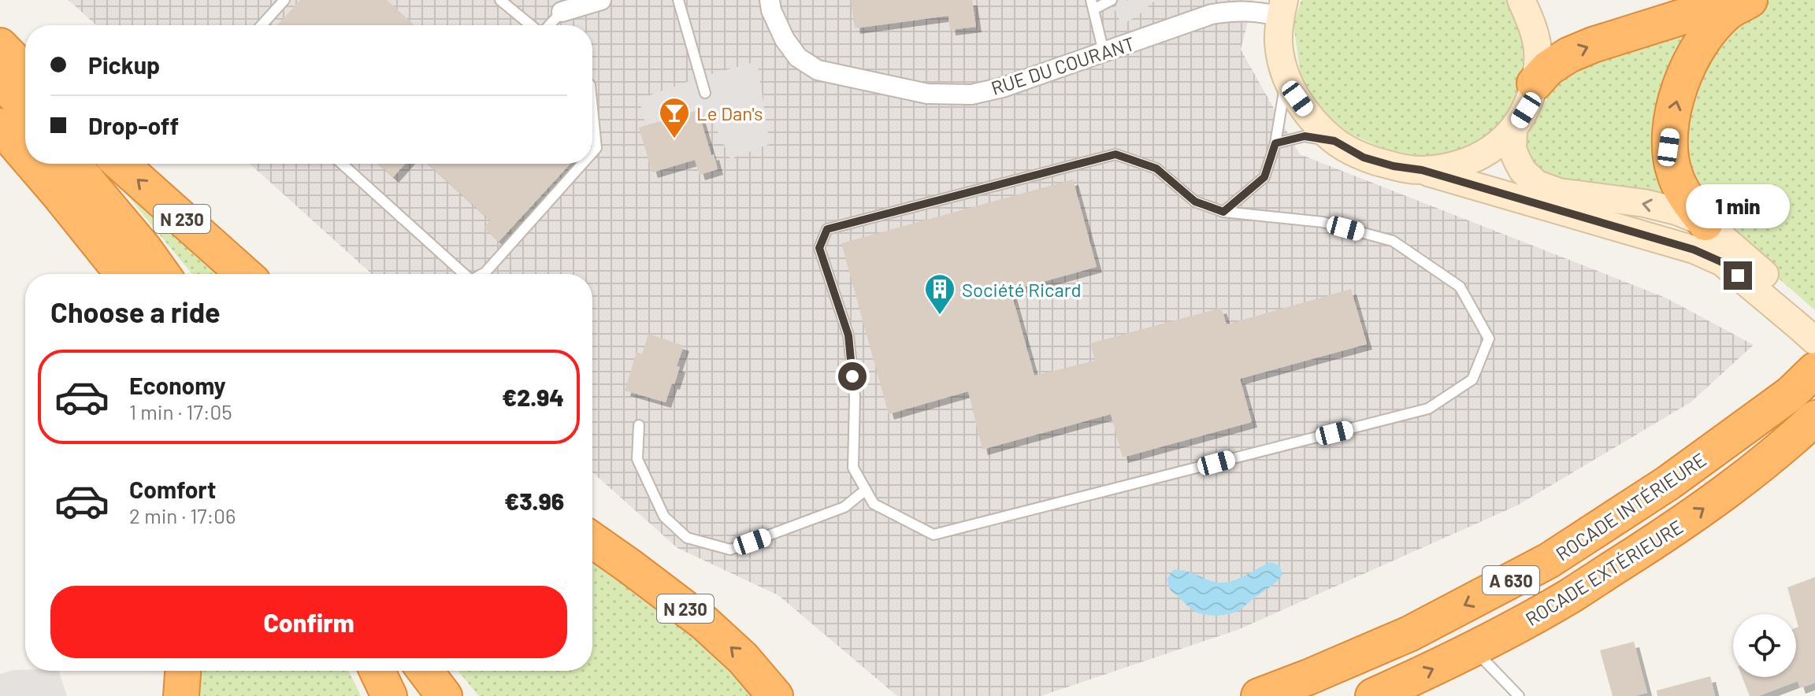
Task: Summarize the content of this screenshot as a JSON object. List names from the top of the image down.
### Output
{
  "streets": {
    "highway": [
      "N 230",
      "ROCADE INTÉRIEURE",
      "ROCADE EXTÉRIEURE",
      "A 630"
    ],
    "street": ["RUE DU COURANT"]
  },
  "one_way": ["ROCADE INTÉRIEURE", "ROCADE EXTÉRIEURE"],
  "places": {
    "bar": ["Le Dan's"],
    "building": ["Société Ricard"]
  },
  "page": {
    "banner": ["Pickup", "Drop-off"],
    "bubble": "1 min",
    "heading": "Choose a ride",
    "list": [
      {
        "name": "Economy",
        "note": "1 min · 17:05",
        "value": "€2.94"
      },
      {
        "name": "Comfort",
        "note": "2 min · 17:06",
        "value": "€3.96"
      }
    ],
    "buttons": "Confirm"
  }
}
